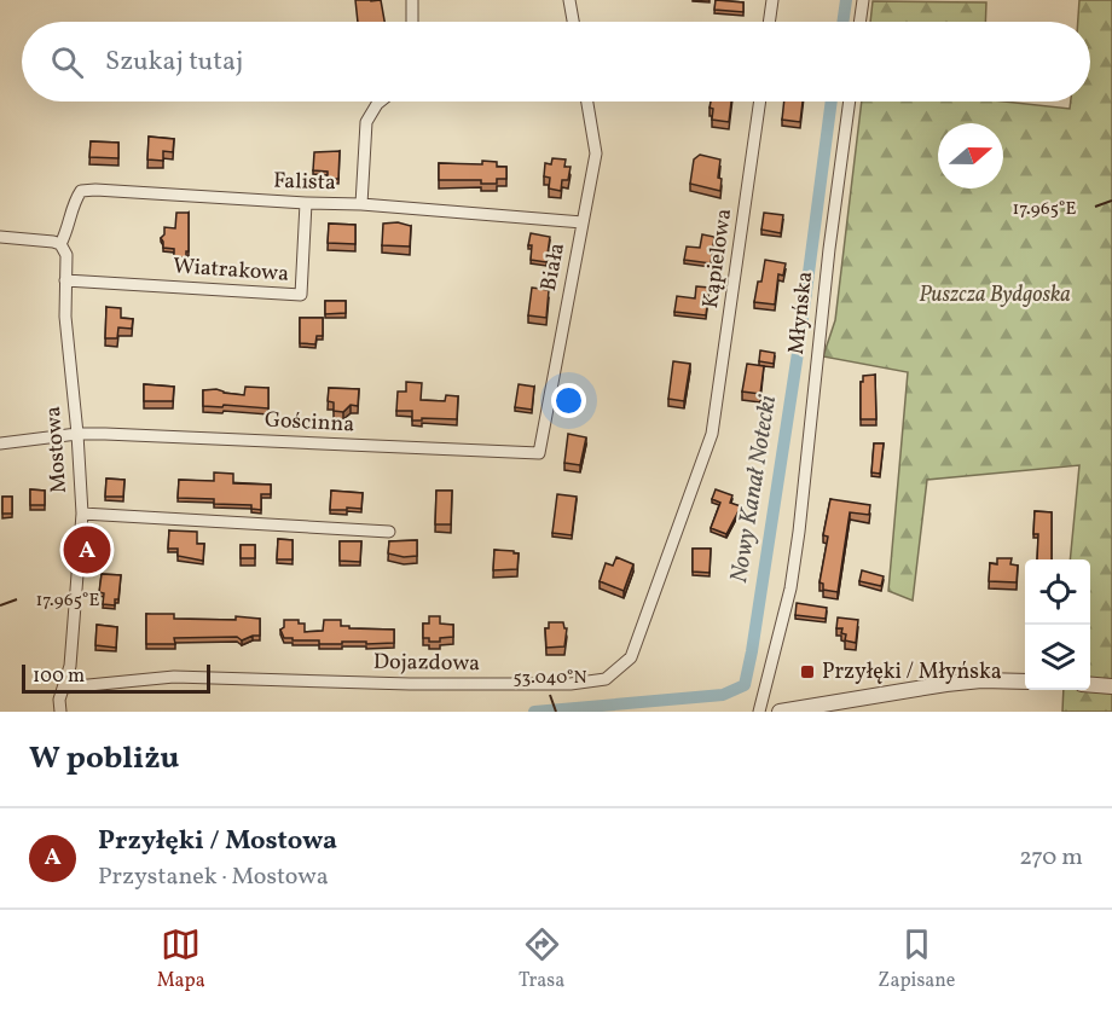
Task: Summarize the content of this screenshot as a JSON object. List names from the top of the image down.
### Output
{
  "streets": {
    "street": [
      "Falista",
      "Kąpielowa",
      "Biała",
      "Wiatrakowa",
      "Młyńska",
      "Gościnna",
      "Mostowa",
      "Dojazdowa"
    ]
  },
  "crossings": [
    ["Falista", "Biała"],
    ["Falista", "Wiatrakowa"],
    ["Falista", "Mostowa"],
    ["Kąpielowa", "Dojazdowa"],
    ["Biała", "Gościnna"],
    ["Wiatrakowa", "Mostowa"],
    ["Gościnna", "Mostowa"],
    ["Mostowa", "Dojazdowa"]
  ],
  "water": ["Nowy Kanał Notecki"],
  "parks": ["Puszcza Bydgoska"],
  "places": {
    "transit": ["Przyłęki / Młyńska"]
  },
  "scale_bar": "100 m",
  "north": "right",
  "page": {
    "search": "Szukaj tutaj",
    "pins": "A",
    "scale": "100 m",
    "heading": "W pobliżu",
    "list": [
      {
        "mark": "A",
        "name": "Przyłęki / Mostowa",
        "note": "Przystanek · Mostowa",
        "value": "270 m"
      }
    ],
    "nav": ["Mapa", "Trasa", "Zapisane"]
  },
  "coordinates": ["17.965°E", "53.040°N"]
}
